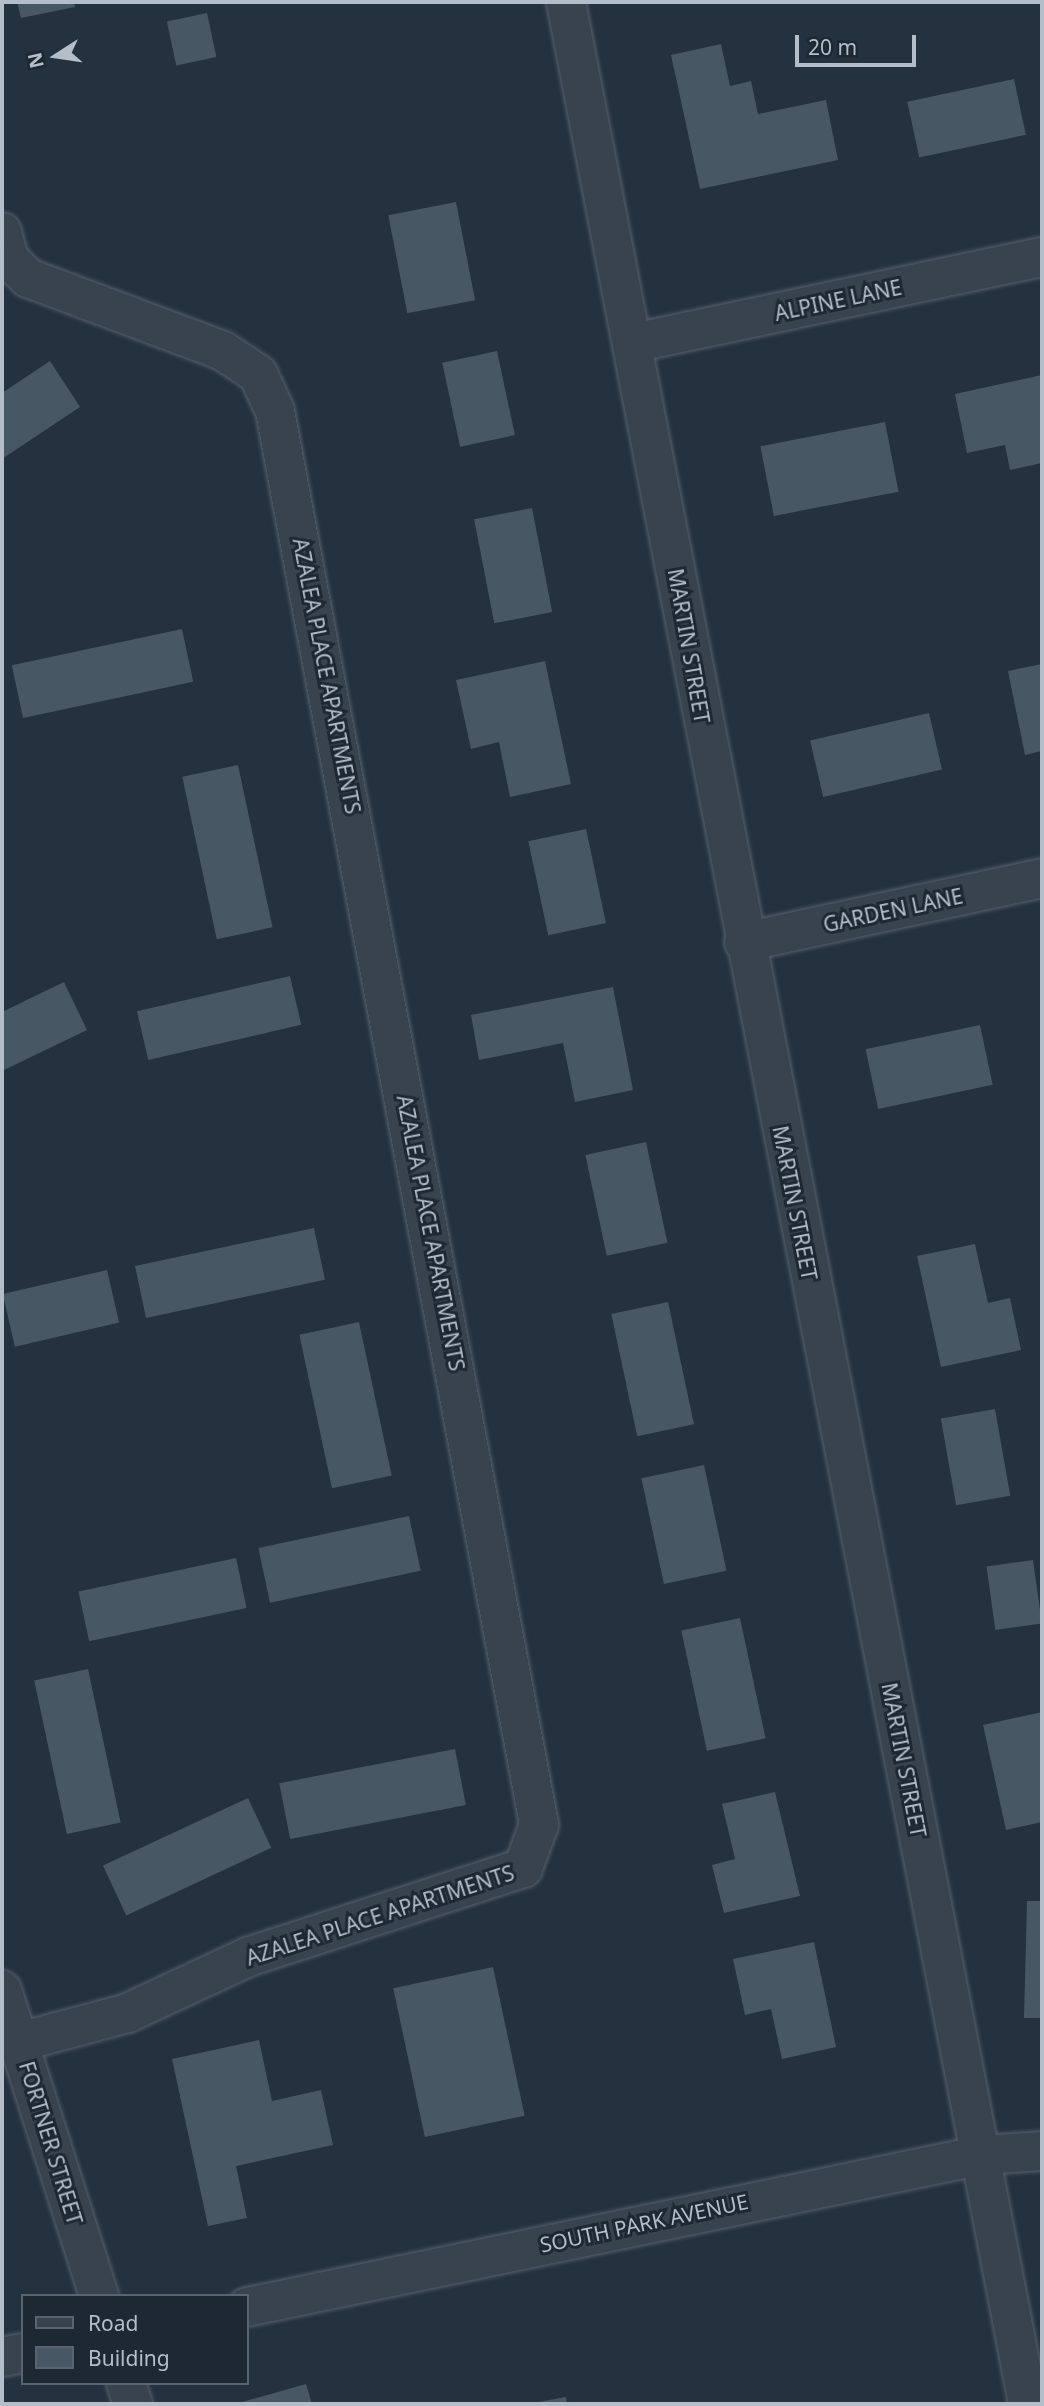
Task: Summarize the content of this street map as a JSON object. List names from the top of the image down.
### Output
{
  "streets": {
    "street": [
      "ALPINE LANE",
      "MARTIN STREET",
      "AZALEA PLACE APARTMENTS",
      "GARDEN LANE",
      "FORTNER STREET",
      "SOUTH PARK AVENUE"
    ]
  },
  "crossings": [
    ["ALPINE LANE", "MARTIN STREET"],
    ["MARTIN STREET", "GARDEN LANE"],
    ["MARTIN STREET", "SOUTH PARK AVENUE"],
    ["AZALEA PLACE APARTMENTS", "FORTNER STREET"]
  ],
  "legend": ["Road", "Building"],
  "scale_bar": "20 m",
  "north": "left"
}
